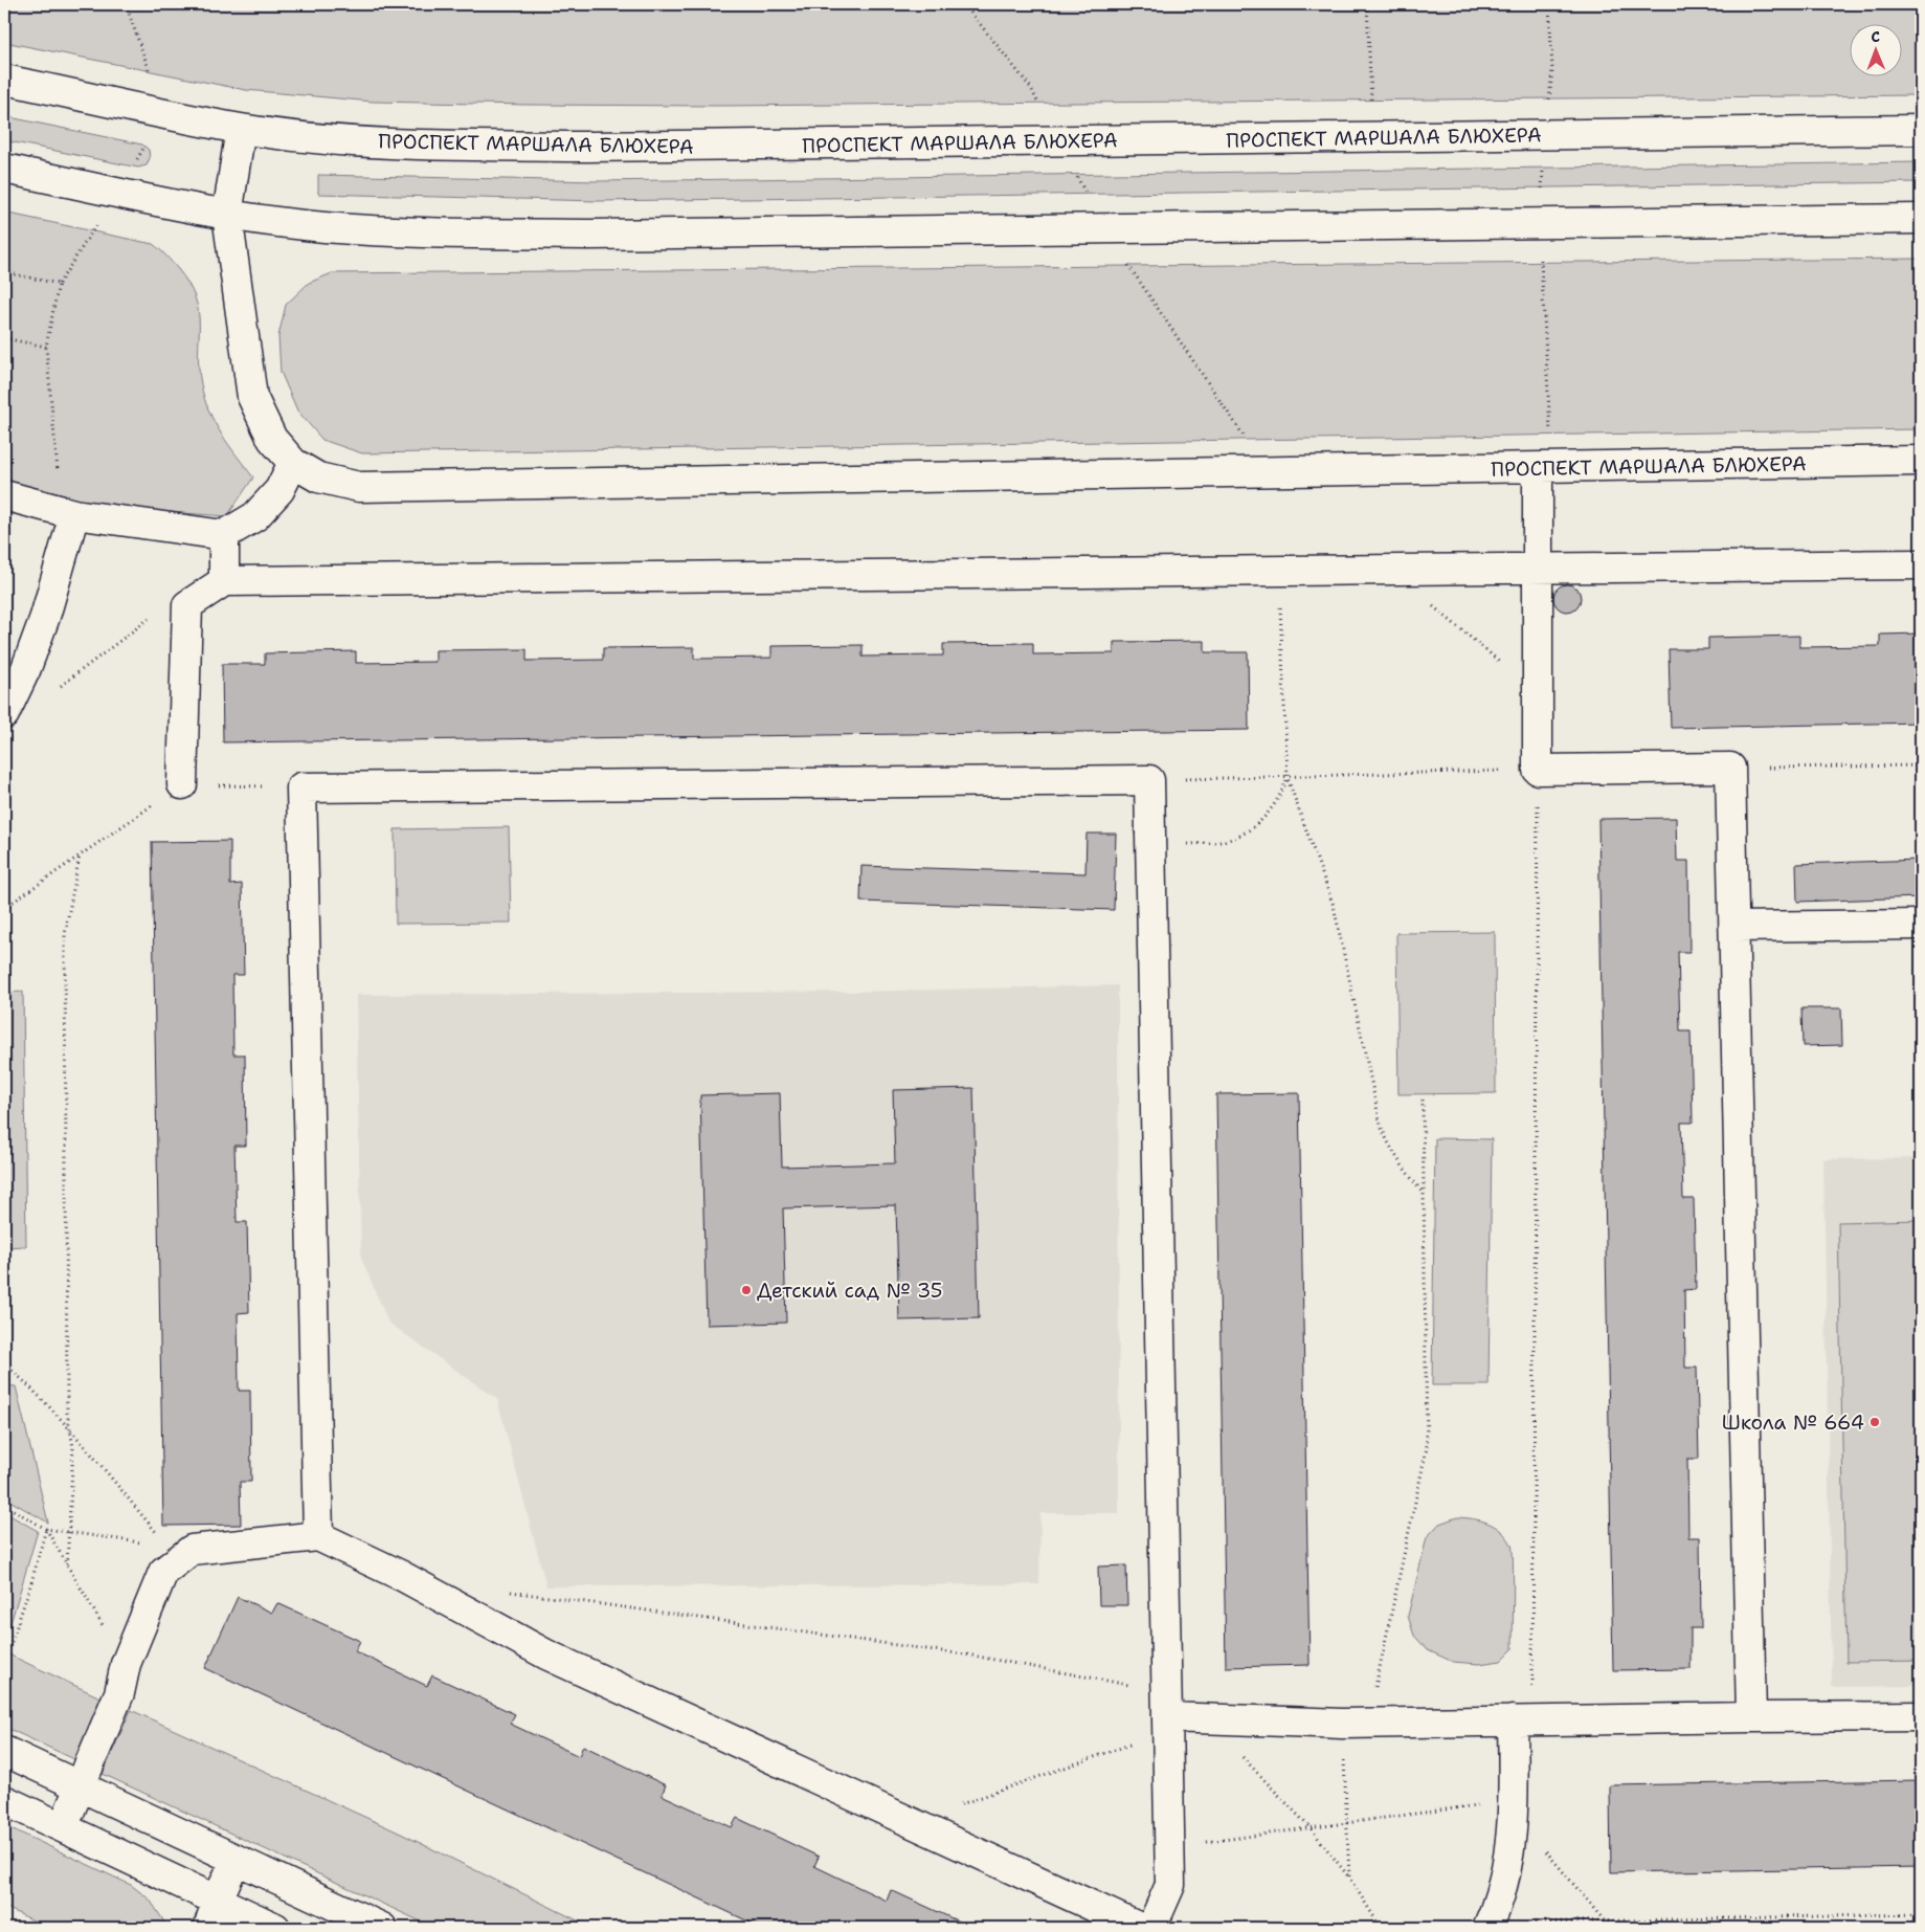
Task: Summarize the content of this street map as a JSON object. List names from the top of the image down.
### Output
{
  "streets": {
    "main road": ["ПРОСПЕКТ МАРШАЛА БЛЮХЕРА"]
  },
  "places": ["Детский сад № 35", "Школа № 664"],
  "north": "top"
}
